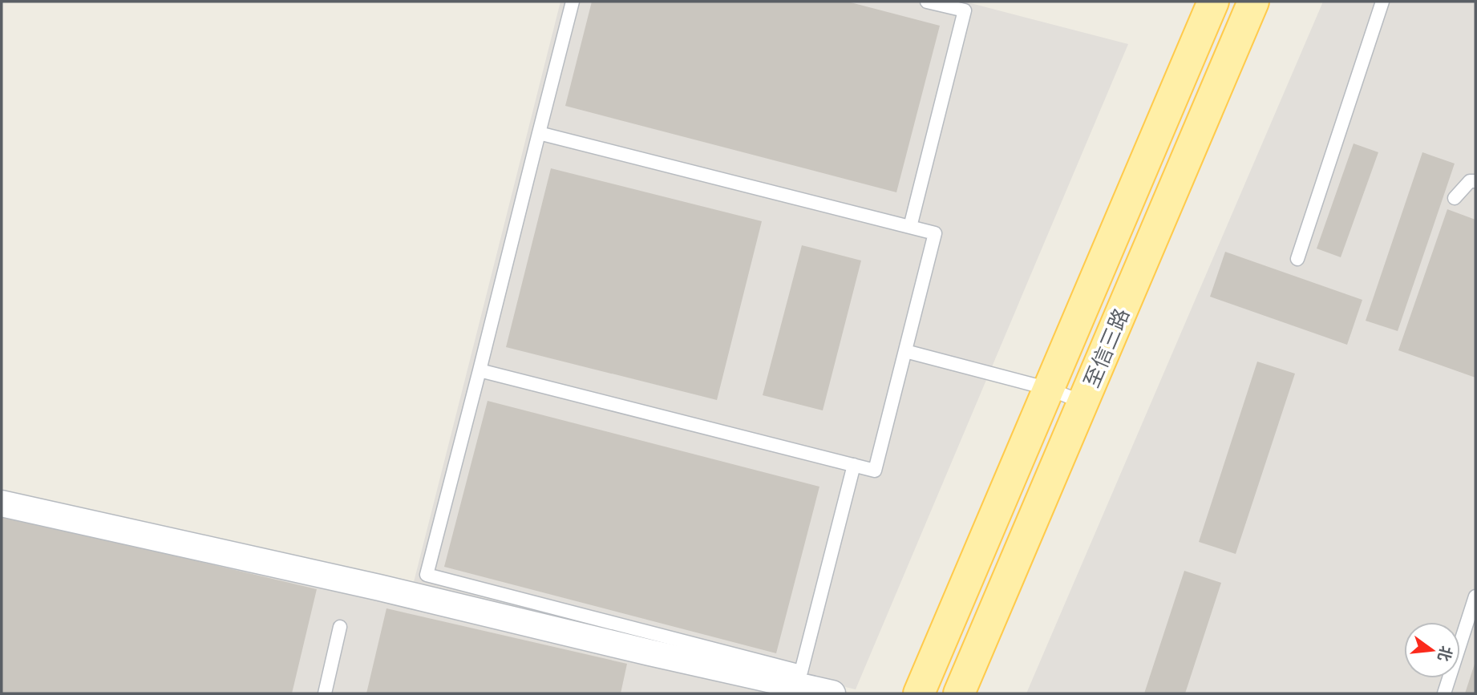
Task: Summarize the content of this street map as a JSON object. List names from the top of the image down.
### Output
{
  "streets": {
    "main road": ["至信三路"]
  },
  "north": "right"
}
